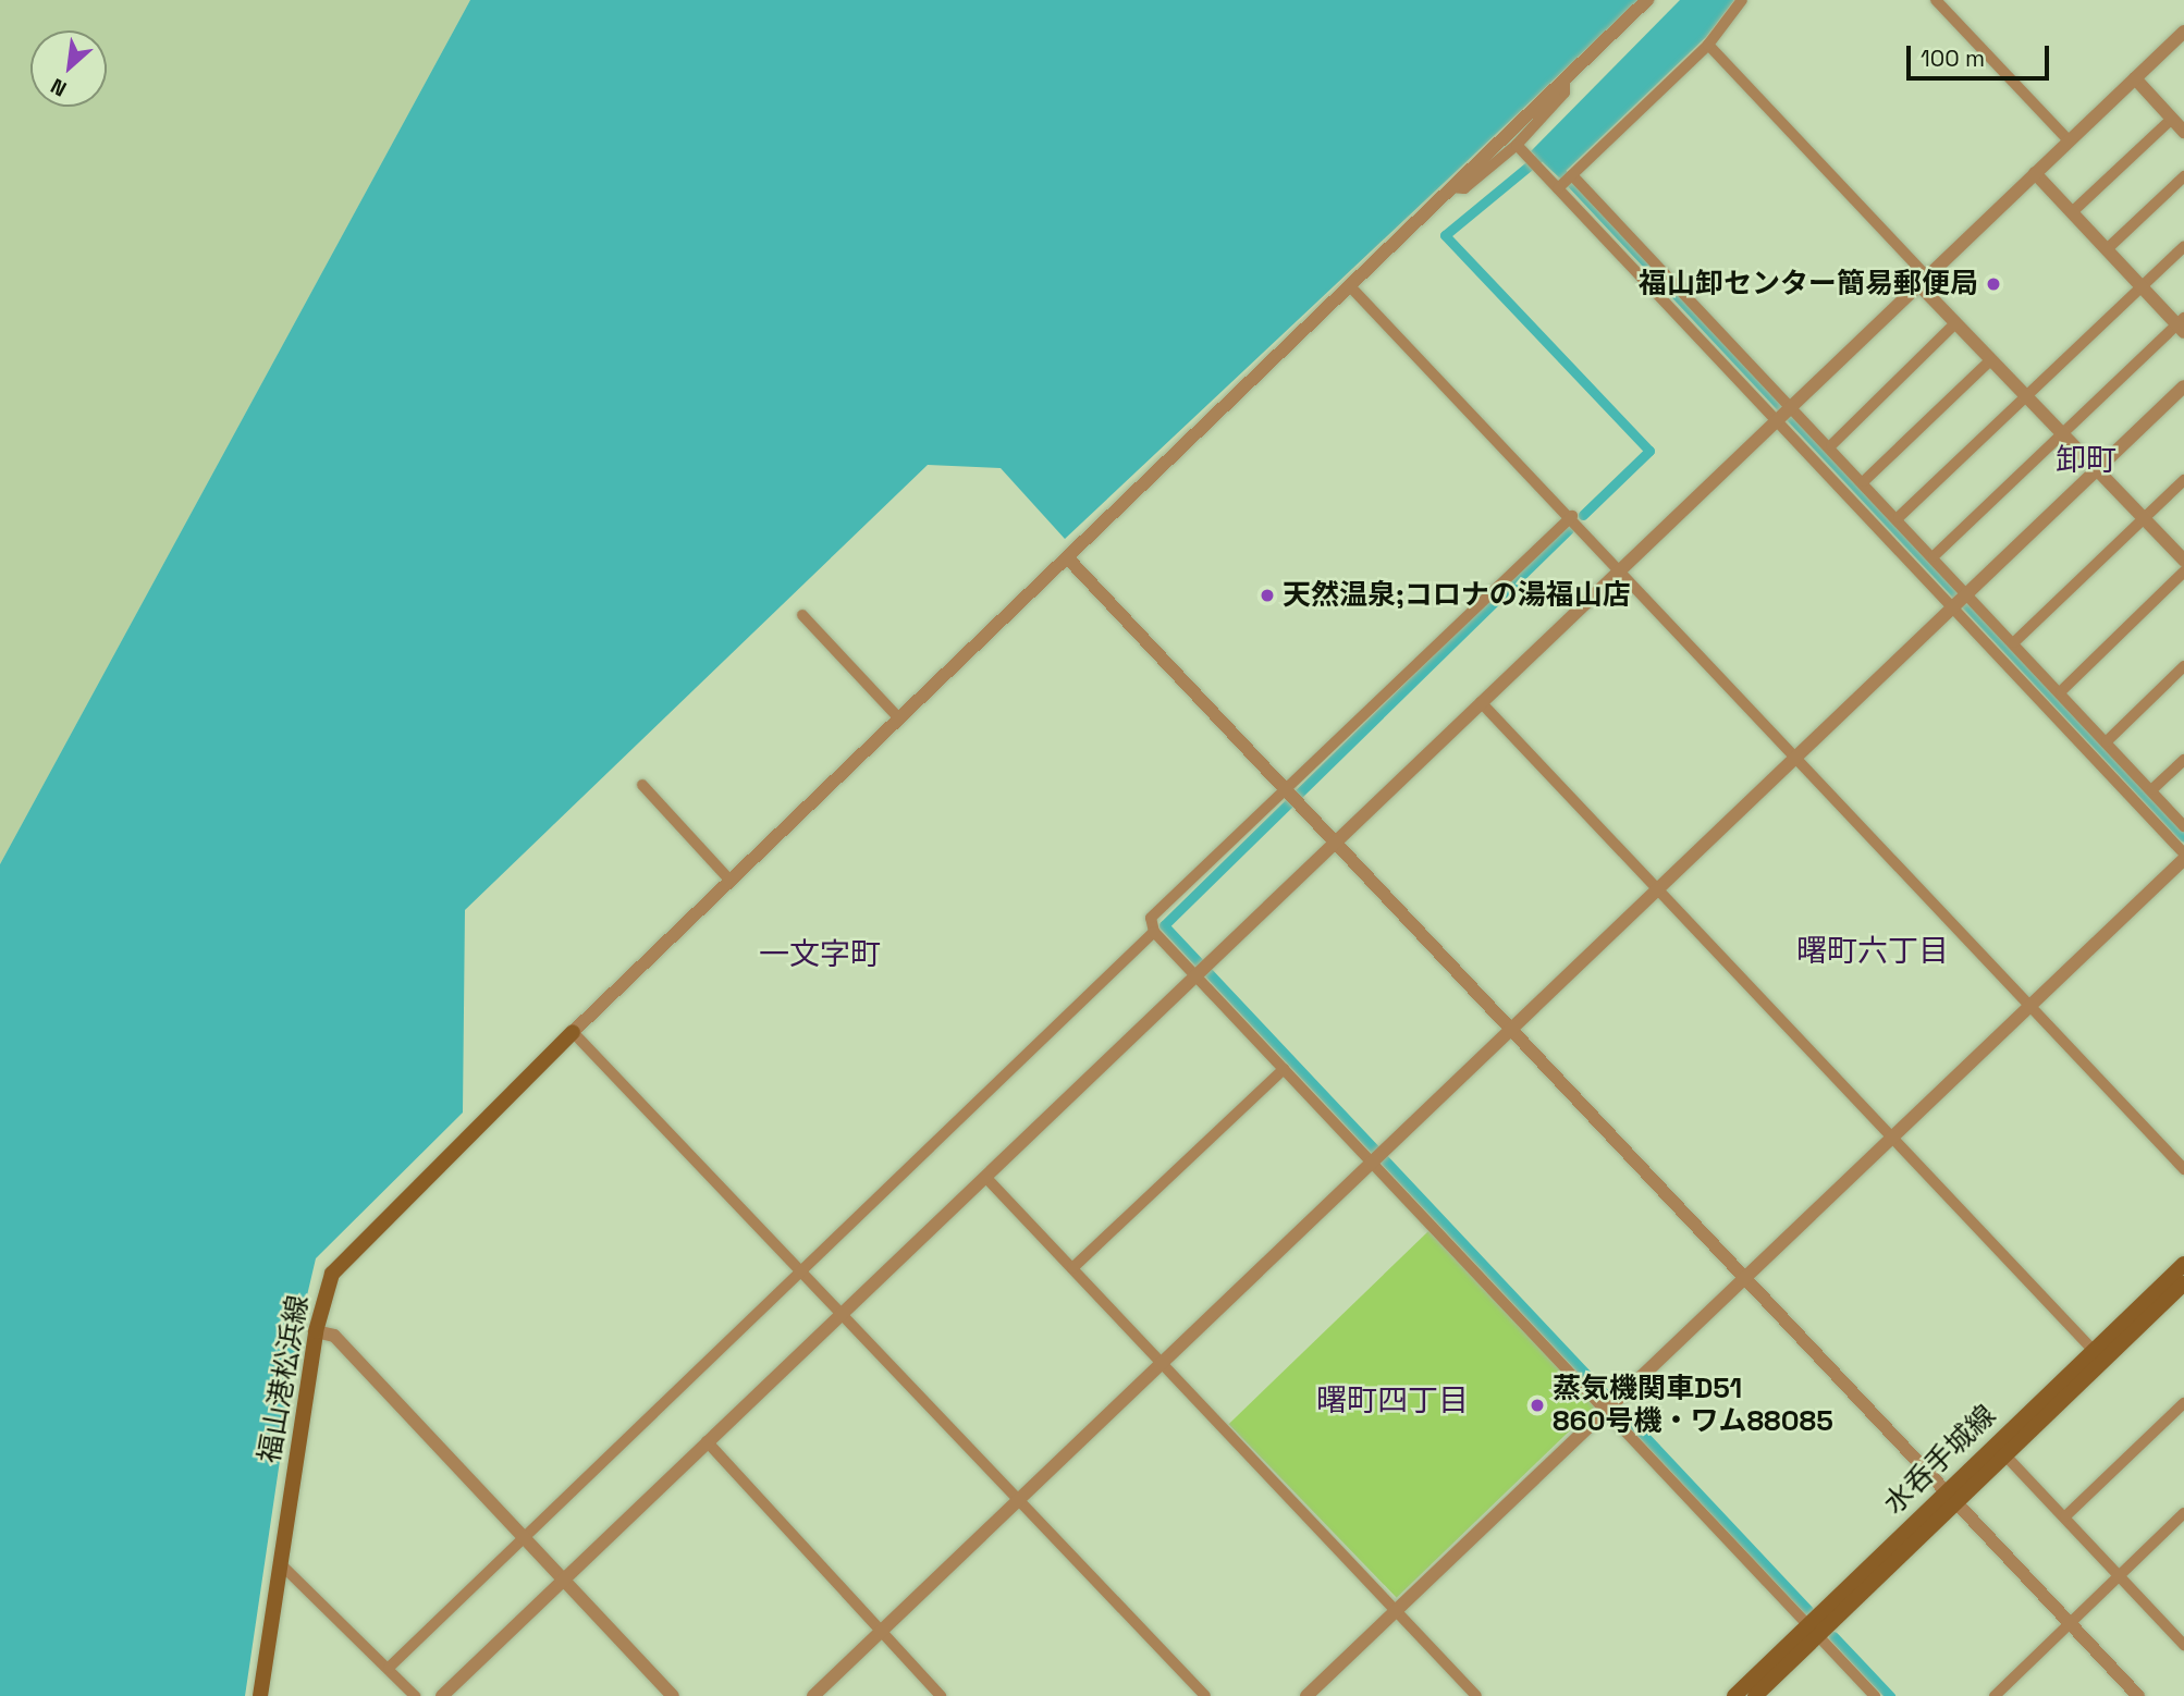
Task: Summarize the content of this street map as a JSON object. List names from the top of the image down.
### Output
{
  "streets": {
    "main road": ["福山港松浜線", "水呑手城線"]
  },
  "districts": [
    "卸町",
    "曙町六丁目",
    "一文字町",
    "曙町四丁目"
  ],
  "places": ["福山卸センター簡易郵便局", "天然温泉;コロナの湯福山店", "蒸気機関車D51 860号機・ワム88085"],
  "scale_bar": "100 m",
  "north": "bottom left"
}
